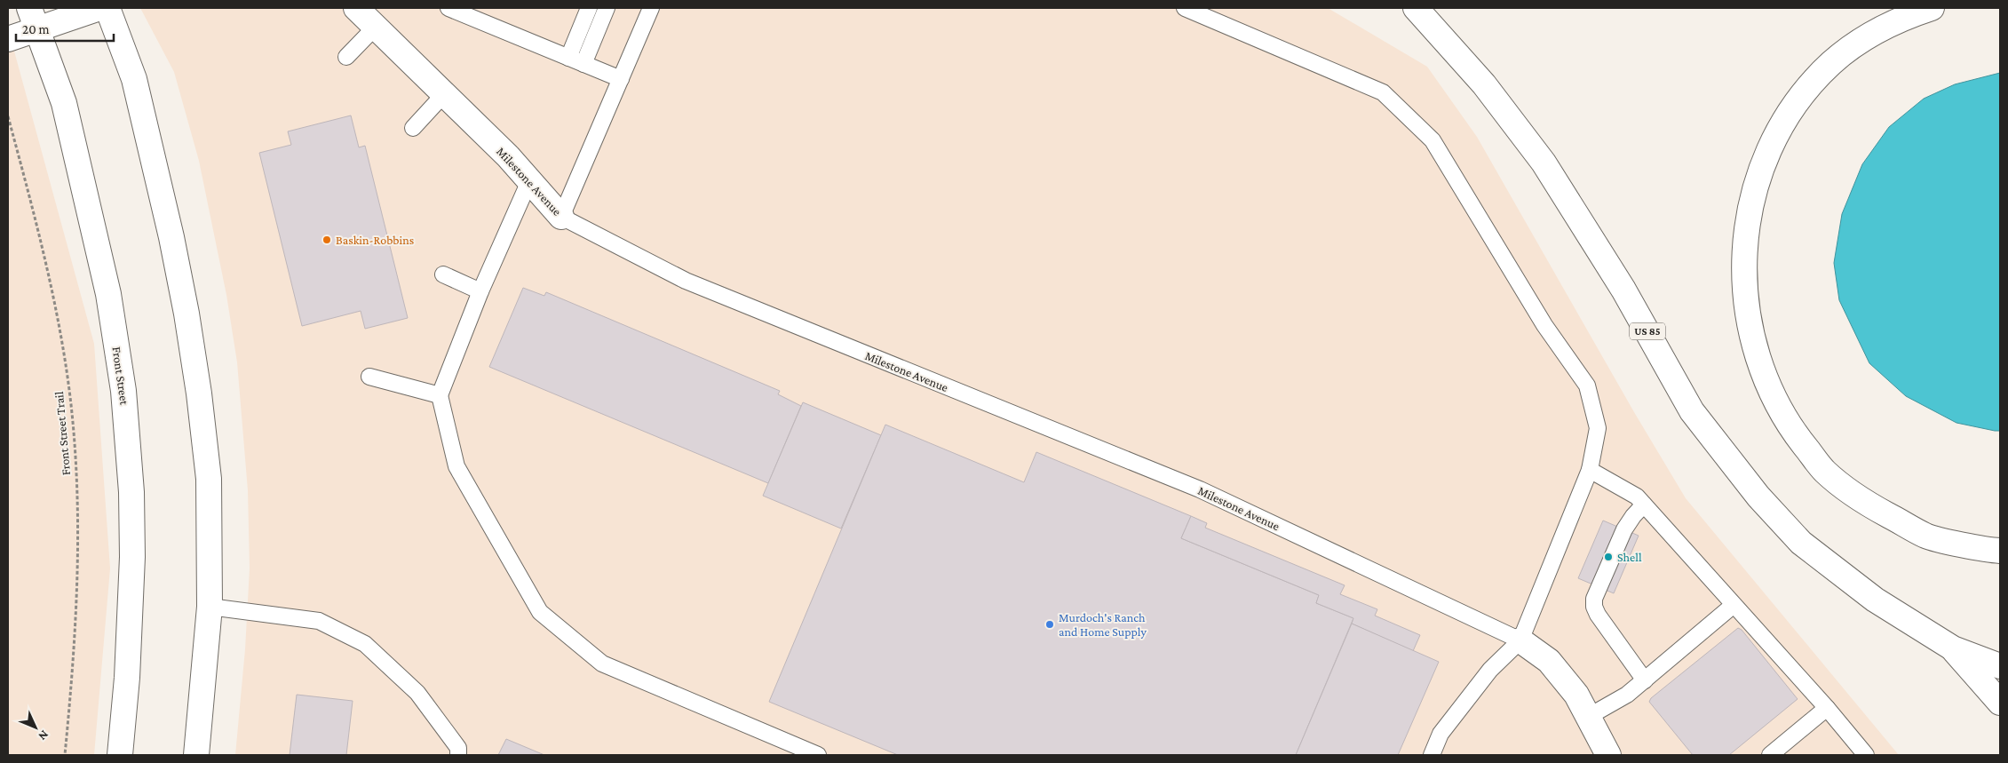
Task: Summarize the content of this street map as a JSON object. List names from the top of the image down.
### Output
{
  "streets": {
    "main road": ["Milestone Avenue", "US 85", "Front Street"],
    "path": ["Front Street Trail"]
  },
  "places": ["Baskin-Robbins", "Shell", "Murdoch's Ranch and Home Supply"],
  "scale_bar": "20 m",
  "north": "bottom right"
}
